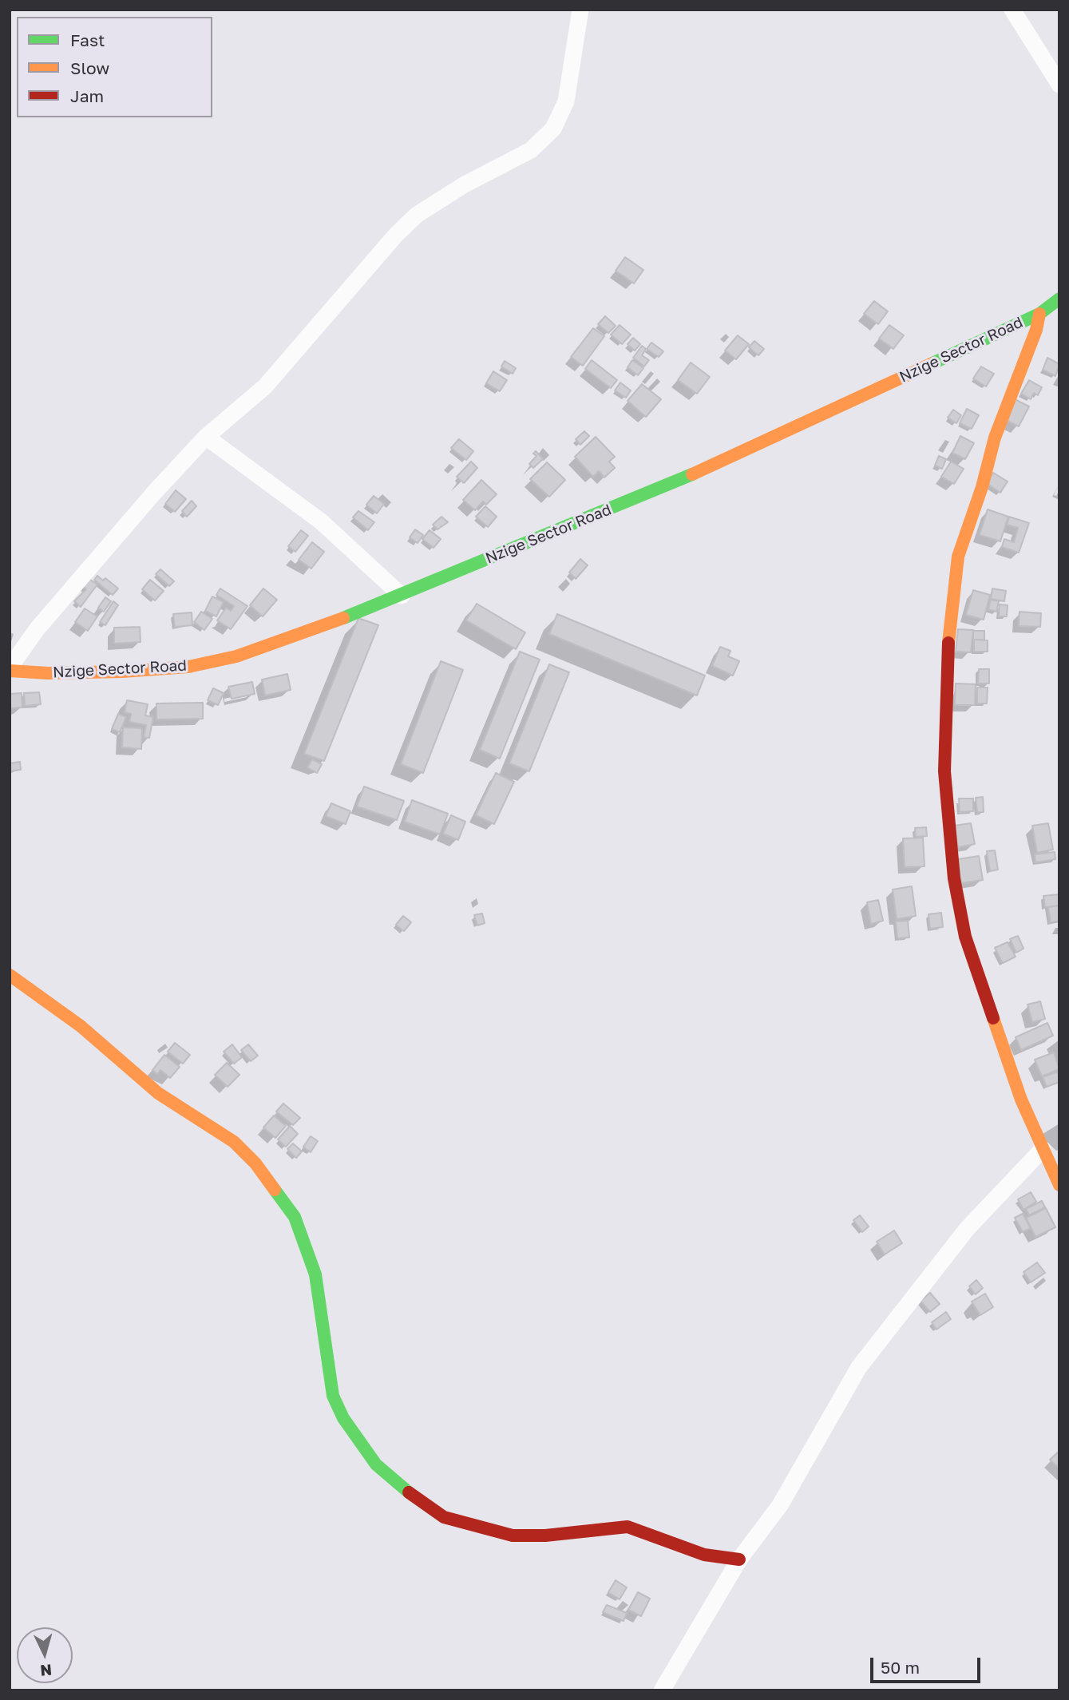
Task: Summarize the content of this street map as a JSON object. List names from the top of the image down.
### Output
{
  "streets": {
    "street": ["Nzige Sector Road"]
  },
  "legend": ["Fast", "Slow", "Jam"],
  "scale_bar": "50 m",
  "north": "bottom"
}
